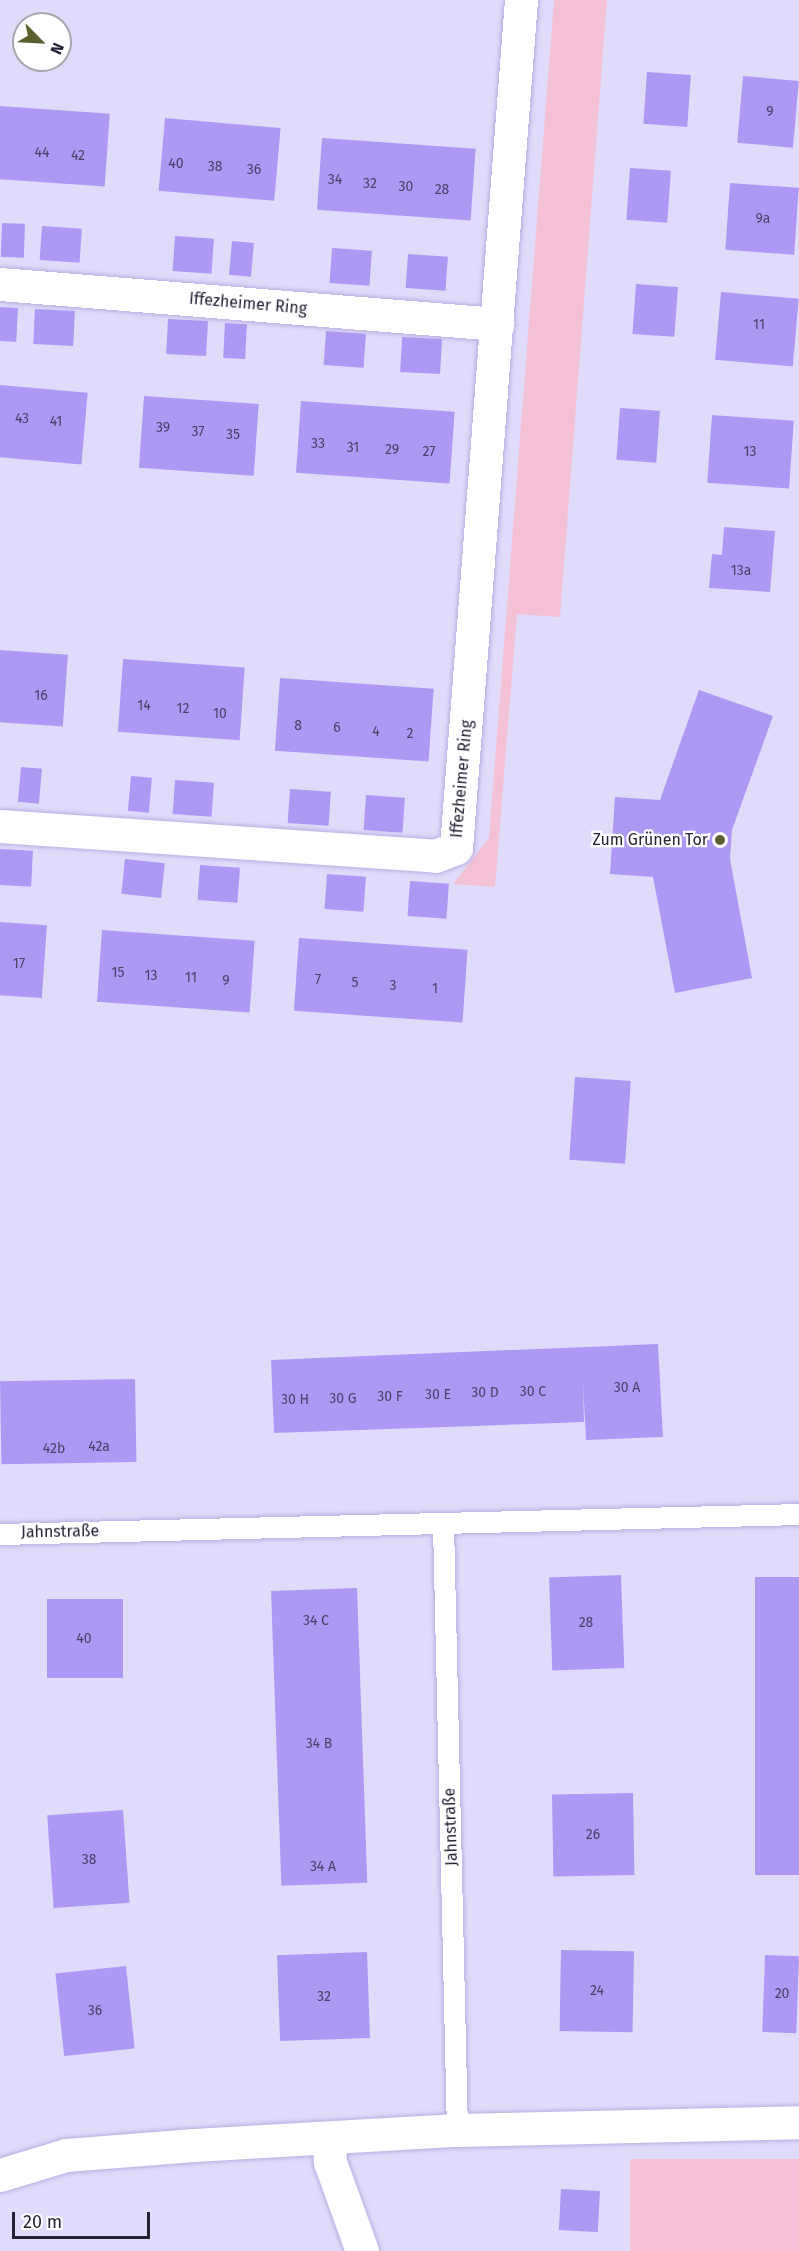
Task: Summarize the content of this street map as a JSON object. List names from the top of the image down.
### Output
{
  "streets": {
    "street": ["Iffezheimer Ring"],
    "lane": ["Jahnstraße"]
  },
  "places": ["Zum Grünen Tor"],
  "house_numbers": [
    "9",
    "44",
    "42",
    "40",
    "38",
    "36",
    "34",
    "32",
    "30",
    "28",
    "9a",
    "11",
    "43",
    "41",
    "39",
    "37",
    "35",
    "33",
    "31",
    "29",
    "27",
    "13",
    "13a",
    "16",
    "14",
    "12",
    "10",
    "8",
    "6",
    "4",
    "2",
    "17",
    "15",
    "13",
    "11",
    "7",
    "9",
    "5",
    "3",
    "1",
    "30 A",
    "30 C",
    "30 D",
    "30 E",
    "30 F",
    "30 G",
    "30 H",
    "42a",
    "42b",
    "34 C",
    "28",
    "40",
    "34 B",
    "26",
    "38",
    "34 A",
    "24",
    "20",
    "32",
    "36"
  ],
  "scale_bar": "20 m",
  "north": "bottom right"
}
